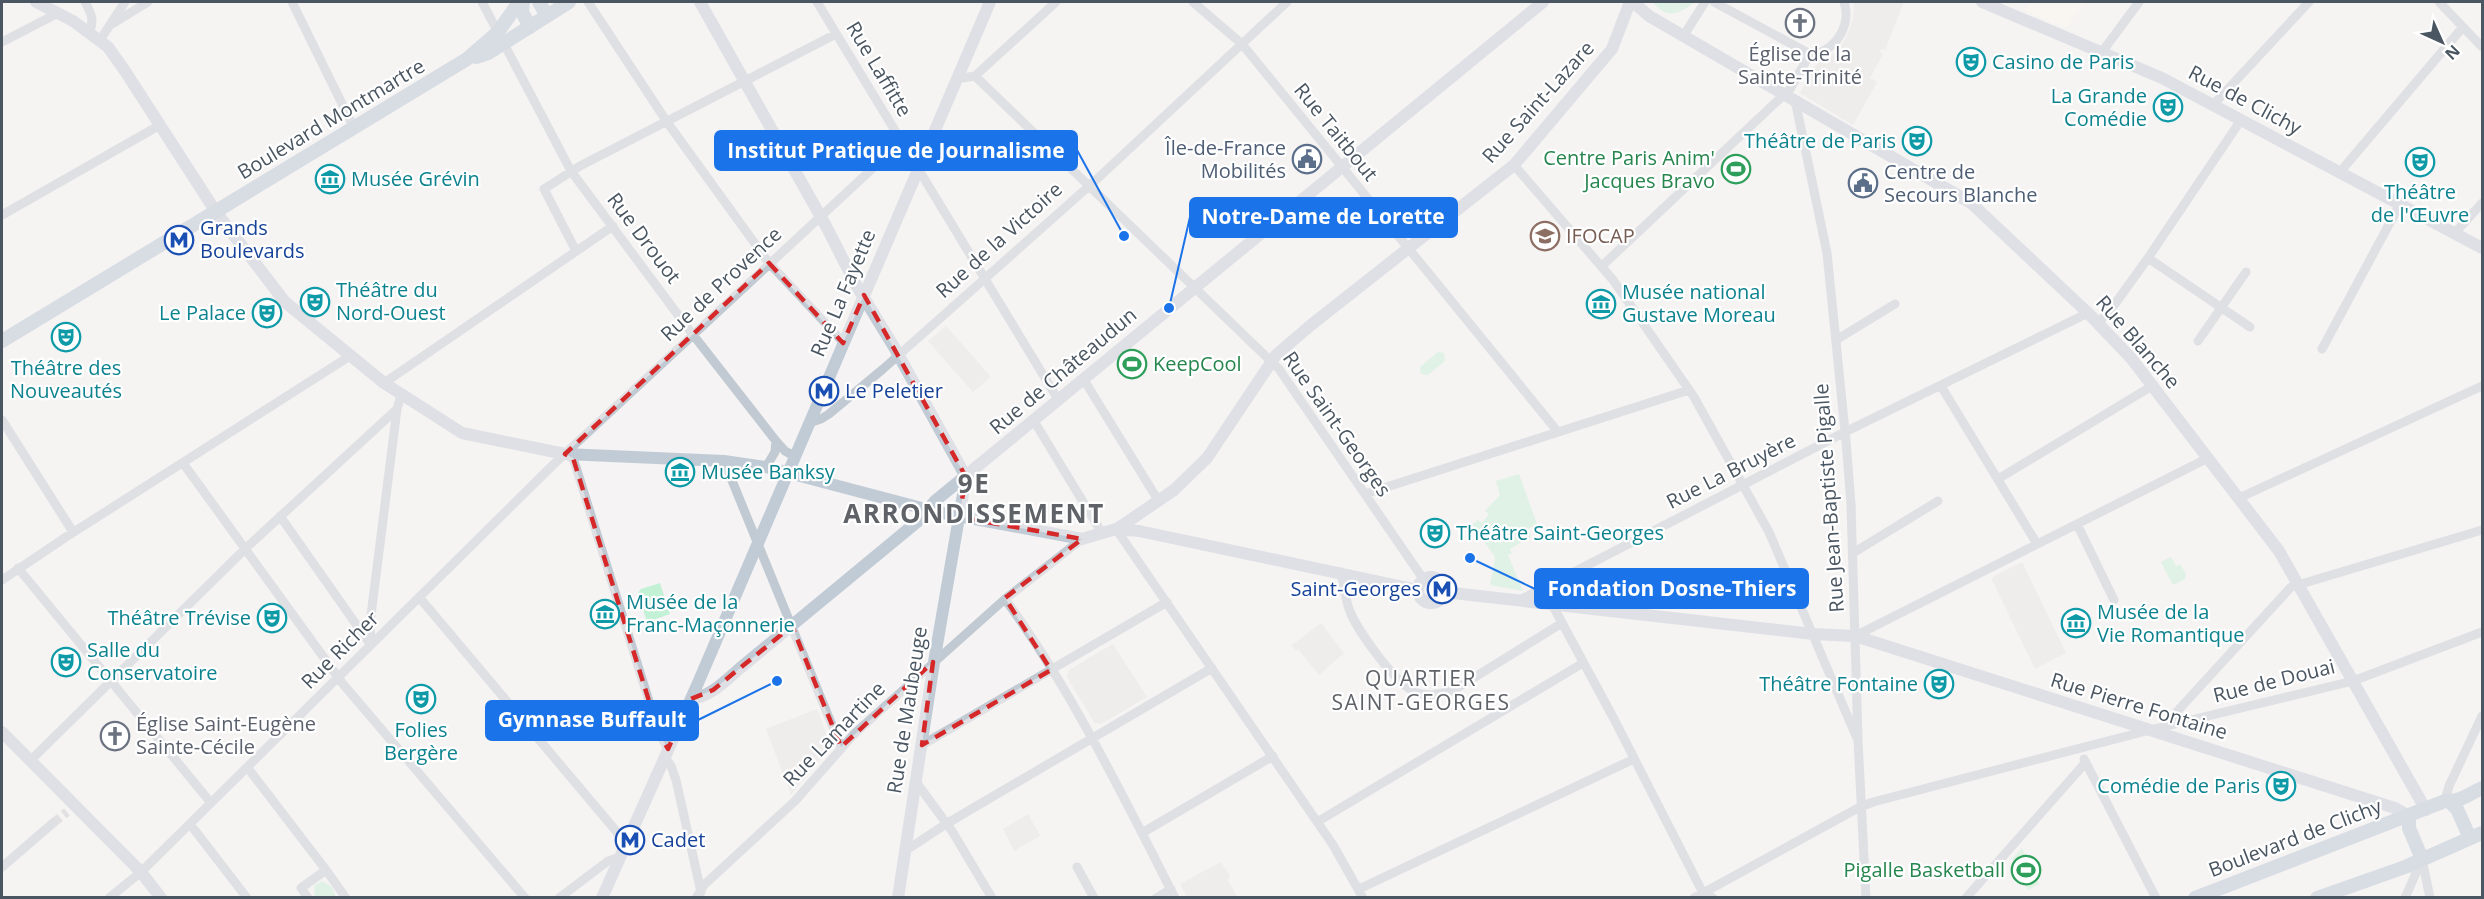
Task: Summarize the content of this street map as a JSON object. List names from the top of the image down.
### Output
{
  "streets": {
    "main road": ["Boulevard Montmartre", "Boulevard de Clichy"],
    "street": [
      "Rue Laffitte",
      "Rue de Clichy",
      "Rue Saint-Lazare",
      "Rue Taitbout",
      "Rue Drouot",
      "Rue de la Victoire",
      "Rue de Provence",
      "Rue La Fayette",
      "Rue Blanche",
      "Rue de Châteaudun",
      "Rue Saint-Georges",
      "Rue La Bruyère",
      "Rue Jean-Baptiste Pigalle",
      "Rue Richer",
      "Rue de Douai",
      "Rue Pierre Fontaine",
      "Rue de Maubeuge",
      "Rue Lamartine"
    ]
  },
  "crossings": [
    ["Rue Laffitte", "Rue de la Victoire"],
    ["Rue Laffitte", "Rue de Provence"],
    ["Rue Laffitte", "Rue La Fayette"],
    ["Rue Laffitte", "Rue de Châteaudun"],
    ["Rue Saint-Lazare", "Rue Taitbout"],
    ["Rue Saint-Lazare", "Rue Blanche"],
    ["Rue Saint-Lazare", "Rue Saint-Georges"],
    ["Boulevard Montmartre", "Rue Drouot"],
    ["Rue Taitbout", "Rue de la Victoire"],
    ["Rue Taitbout", "Rue de Châteaudun"],
    ["Rue Drouot", "Rue de Provence"],
    ["Rue Drouot", "Rue La Fayette"],
    ["Rue de la Victoire", "Rue La Fayette"],
    ["Rue de la Victoire", "Rue Saint-Georges"],
    ["Rue de Provence", "Rue Richer"],
    ["Rue La Fayette", "Rue de Châteaudun"],
    ["Rue Blanche", "Rue La Bruyère"],
    ["Rue Blanche", "Rue Jean-Baptiste Pigalle"],
    ["Rue Blanche", "Rue de Douai"],
    ["Rue Blanche", "Boulevard de Clichy"],
    ["Rue de Châteaudun", "Rue Saint-Georges"],
    ["Rue de Châteaudun", "Rue de Maubeuge"],
    ["Rue Saint-Georges", "Rue Pierre Fontaine"],
    ["Rue La Bruyère", "Rue Jean-Baptiste Pigalle"],
    ["Rue La Bruyère", "Rue Pierre Fontaine"],
    ["Rue Jean-Baptiste Pigalle", "Rue de Douai"],
    ["Rue Jean-Baptiste Pigalle", "Rue Pierre Fontaine"],
    ["Rue de Douai", "Rue Pierre Fontaine"],
    ["Rue Pierre Fontaine", "Boulevard de Clichy"],
    ["Rue de Maubeuge", "Rue Lamartine"]
  ],
  "districts": ["9E ARRONDISSEMENT", "QUARTIER SAINT-GEORGES"],
  "places": {
    "church": ["Église de la Sainte-Trinité", "Église Saint-Eugène Sainte-Cécile"],
    "theatre": [
      "Casino de Paris",
      "La Grande Comédie",
      "Théâtre de Paris",
      "Théâtre de l'Œuvre",
      "Théâtre du Nord-Ouest",
      "Le Palace",
      "Théâtre des Nouveautés",
      "Théâtre Saint-Georges",
      "Théâtre Trévise",
      "Salle du Conservatoire",
      "Théâtre Fontaine",
      "Folies Bergère",
      "Comédie de Paris"
    ],
    "public building": ["Île-de-France Mobilités", "Centre de Secours Blanche"],
    "sports": ["Centre Paris Anim' Jacques Bravo", "KeepCool", "Pigalle Basketball"],
    "museum": [
      "Musée Grévin",
      "Musée national Gustave Moreau",
      "Musée Banksy",
      "Musée de la Franc-Maçonnerie",
      "Musée de la Vie Romantique"
    ],
    "other": [
      "Institut Pratique de Journalisme",
      "Notre-Dame de Lorette",
      "Fondation Dosne-Thiers",
      "Gymnase Buffault"
    ],
    "school or university": ["IFOCAP"],
    "metro station": [
      "Grands Boulevards",
      "Le Peletier",
      "Saint-Georges",
      "Cadet"
    ]
  },
  "north": "bottom right"
}
